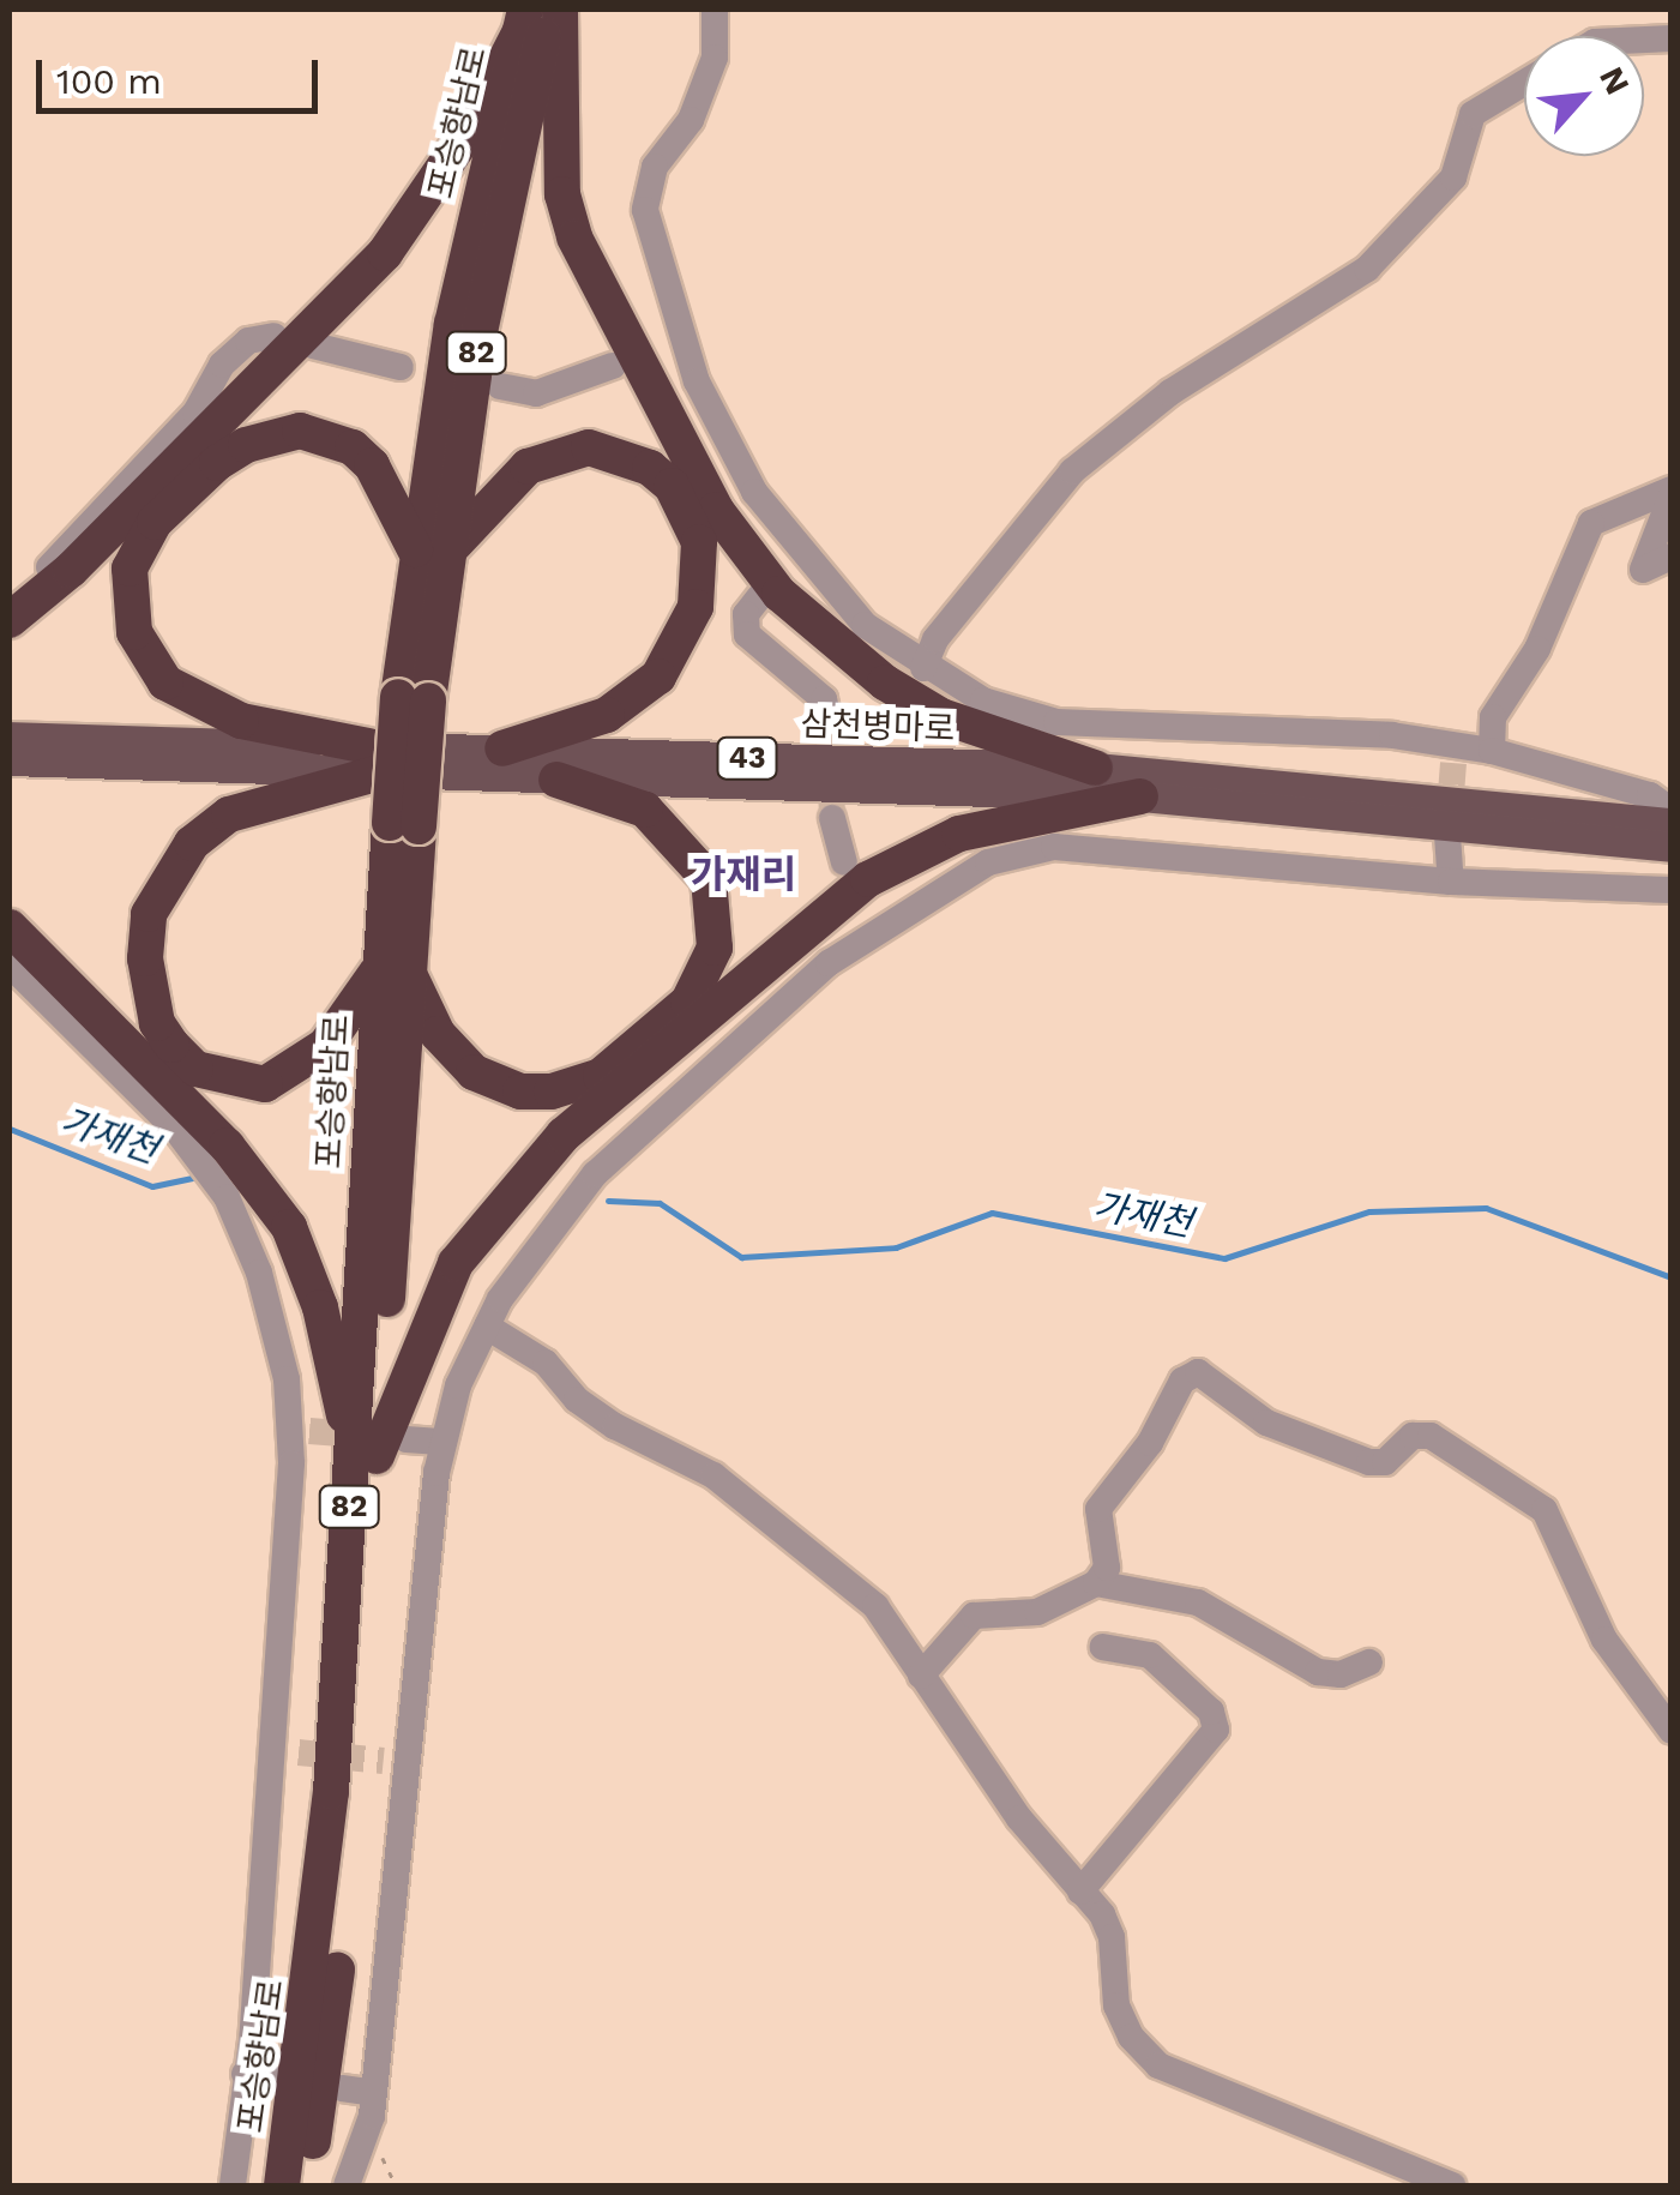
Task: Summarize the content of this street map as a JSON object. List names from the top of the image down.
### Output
{
  "streets": {
    "highway": ["포승향남로", "82"],
    "main road": ["삼천병마로", "43"]
  },
  "districts": ["가재리"],
  "water": ["가재천"],
  "scale_bar": "100 m",
  "north": "top right"
}
